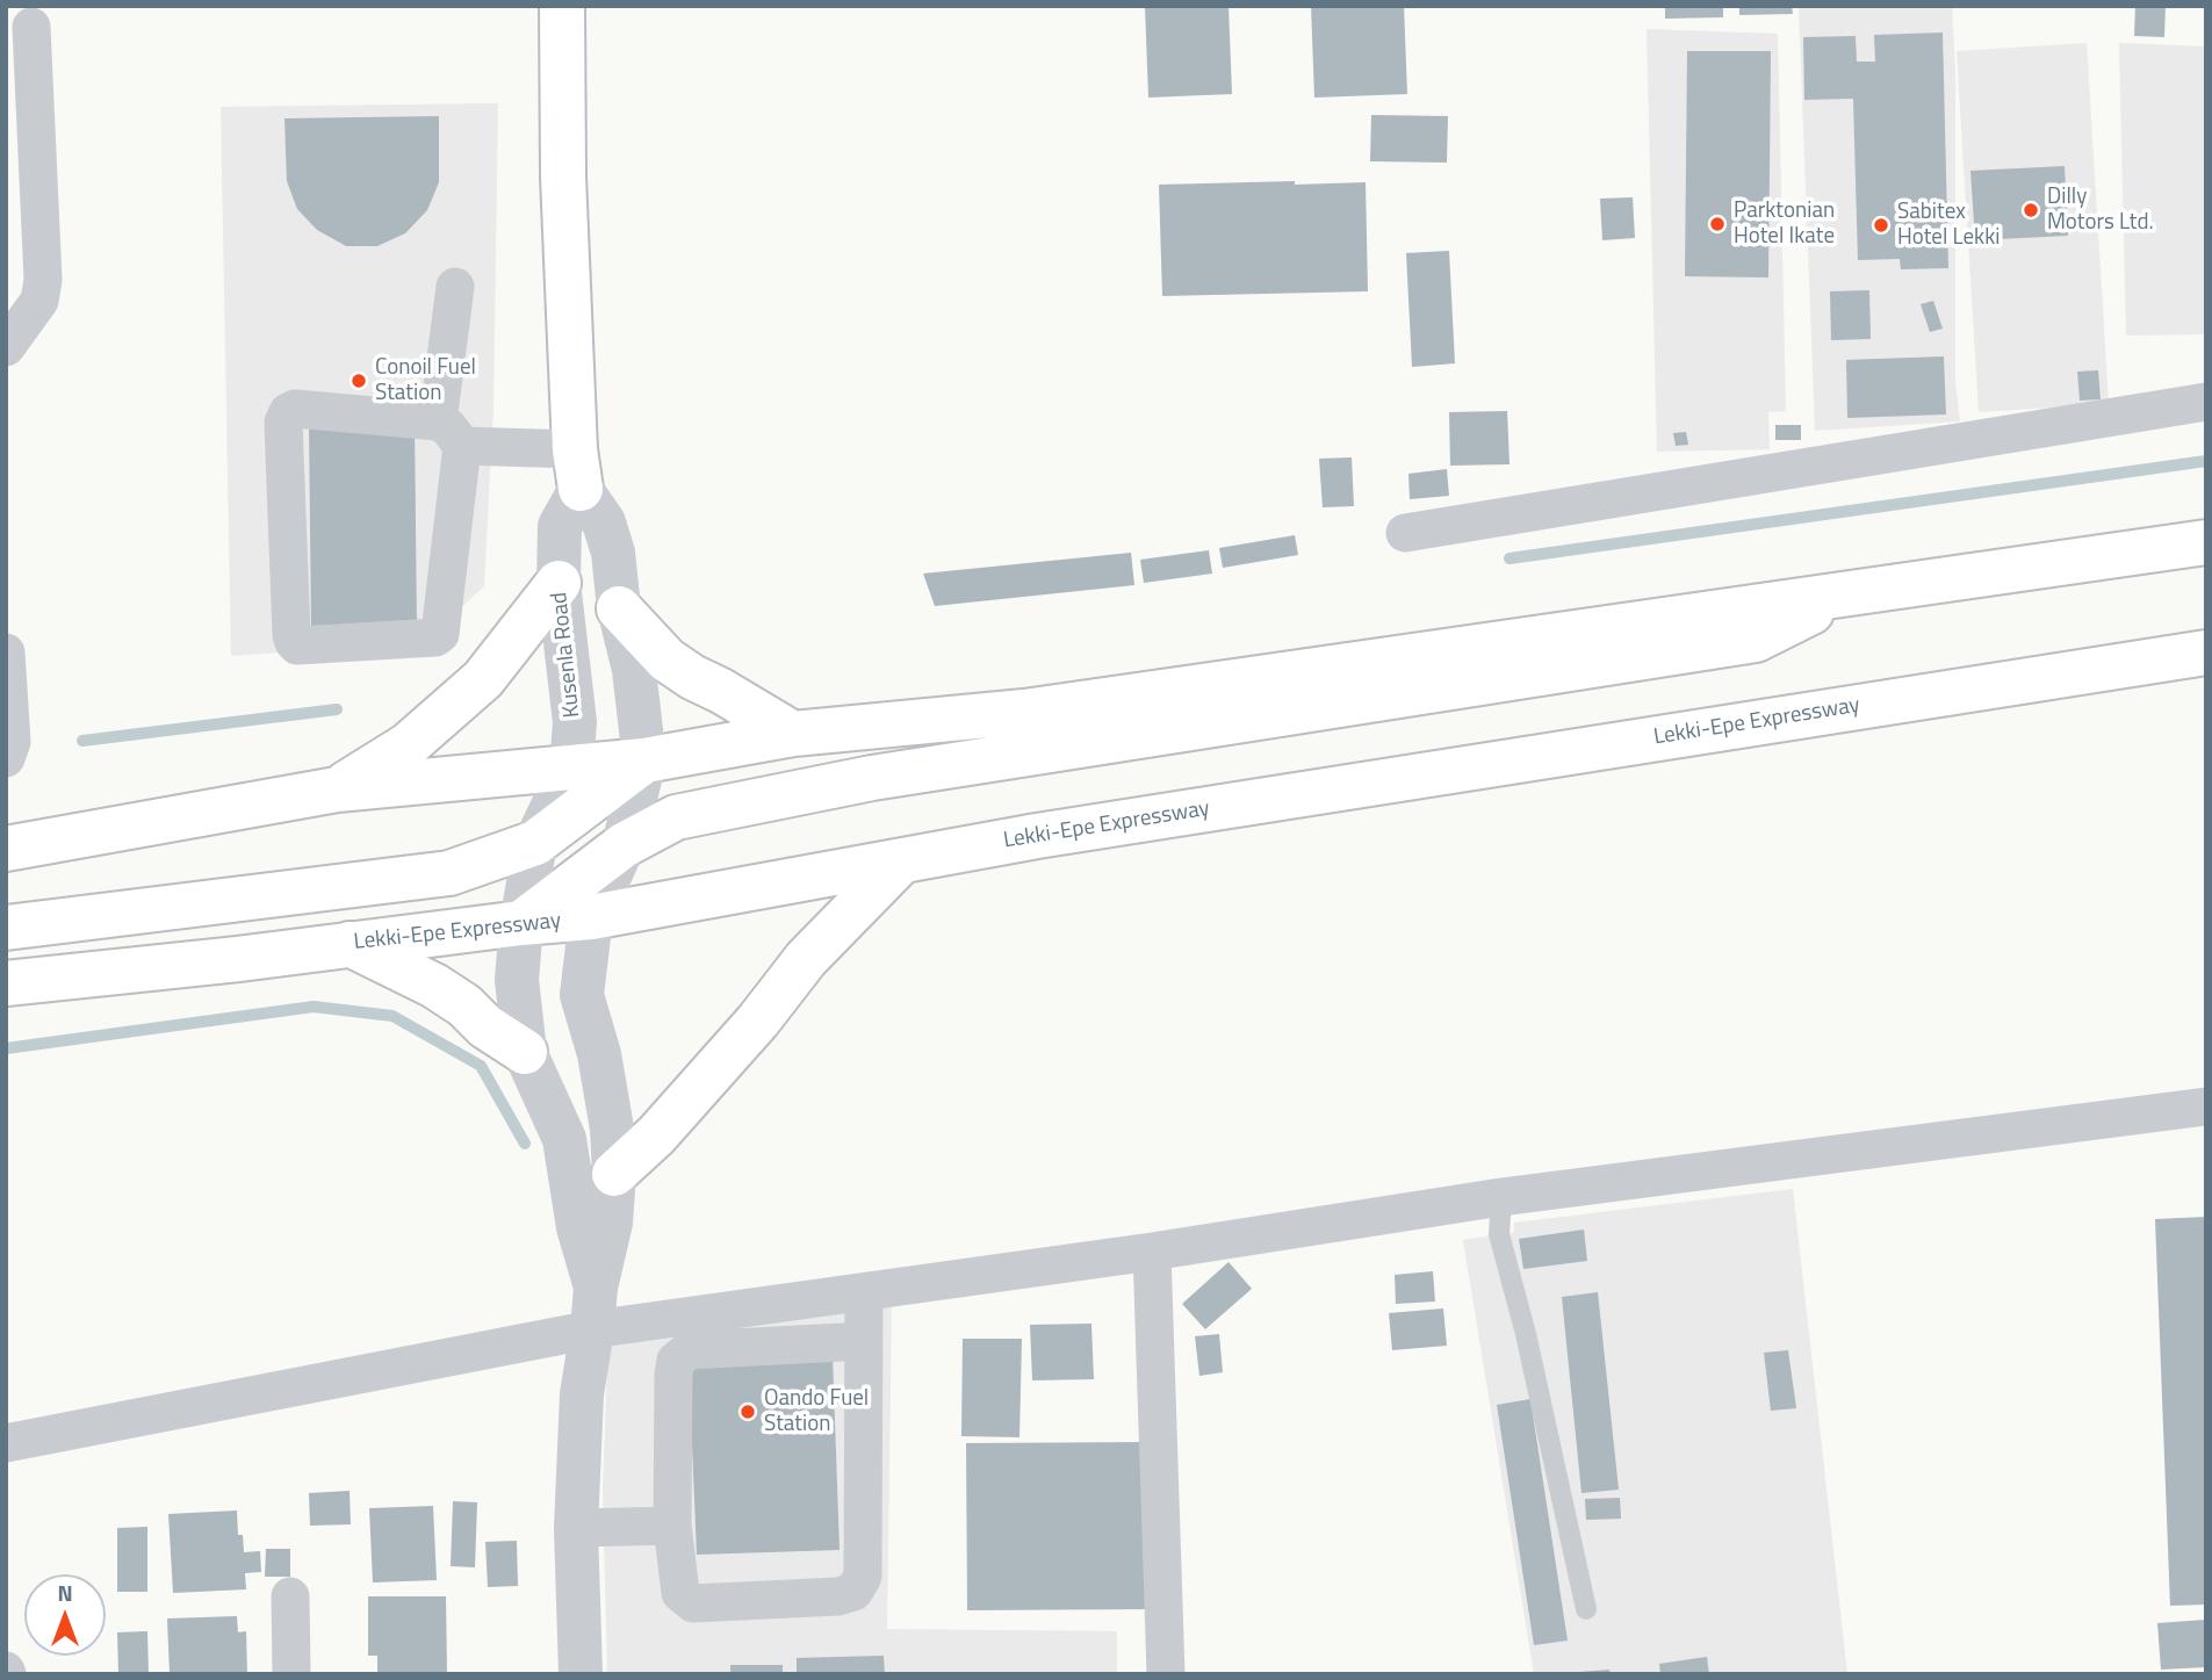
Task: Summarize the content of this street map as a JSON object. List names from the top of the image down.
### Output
{
  "streets": {
    "main road": ["Lekki-Epe Expressway"],
    "street": ["Kusenla Road"]
  },
  "crossings": [
    ["Kusenla Road", "Lekki-Epe Expressway"]
  ],
  "places": [
    "Dilly Motors Ltd.",
    "Parktonian Hotel Ikate",
    "Sabitex Hotel Lekki",
    "Conoil Fuel Station",
    "Oando Fuel Station"
  ],
  "north": "top"
}
